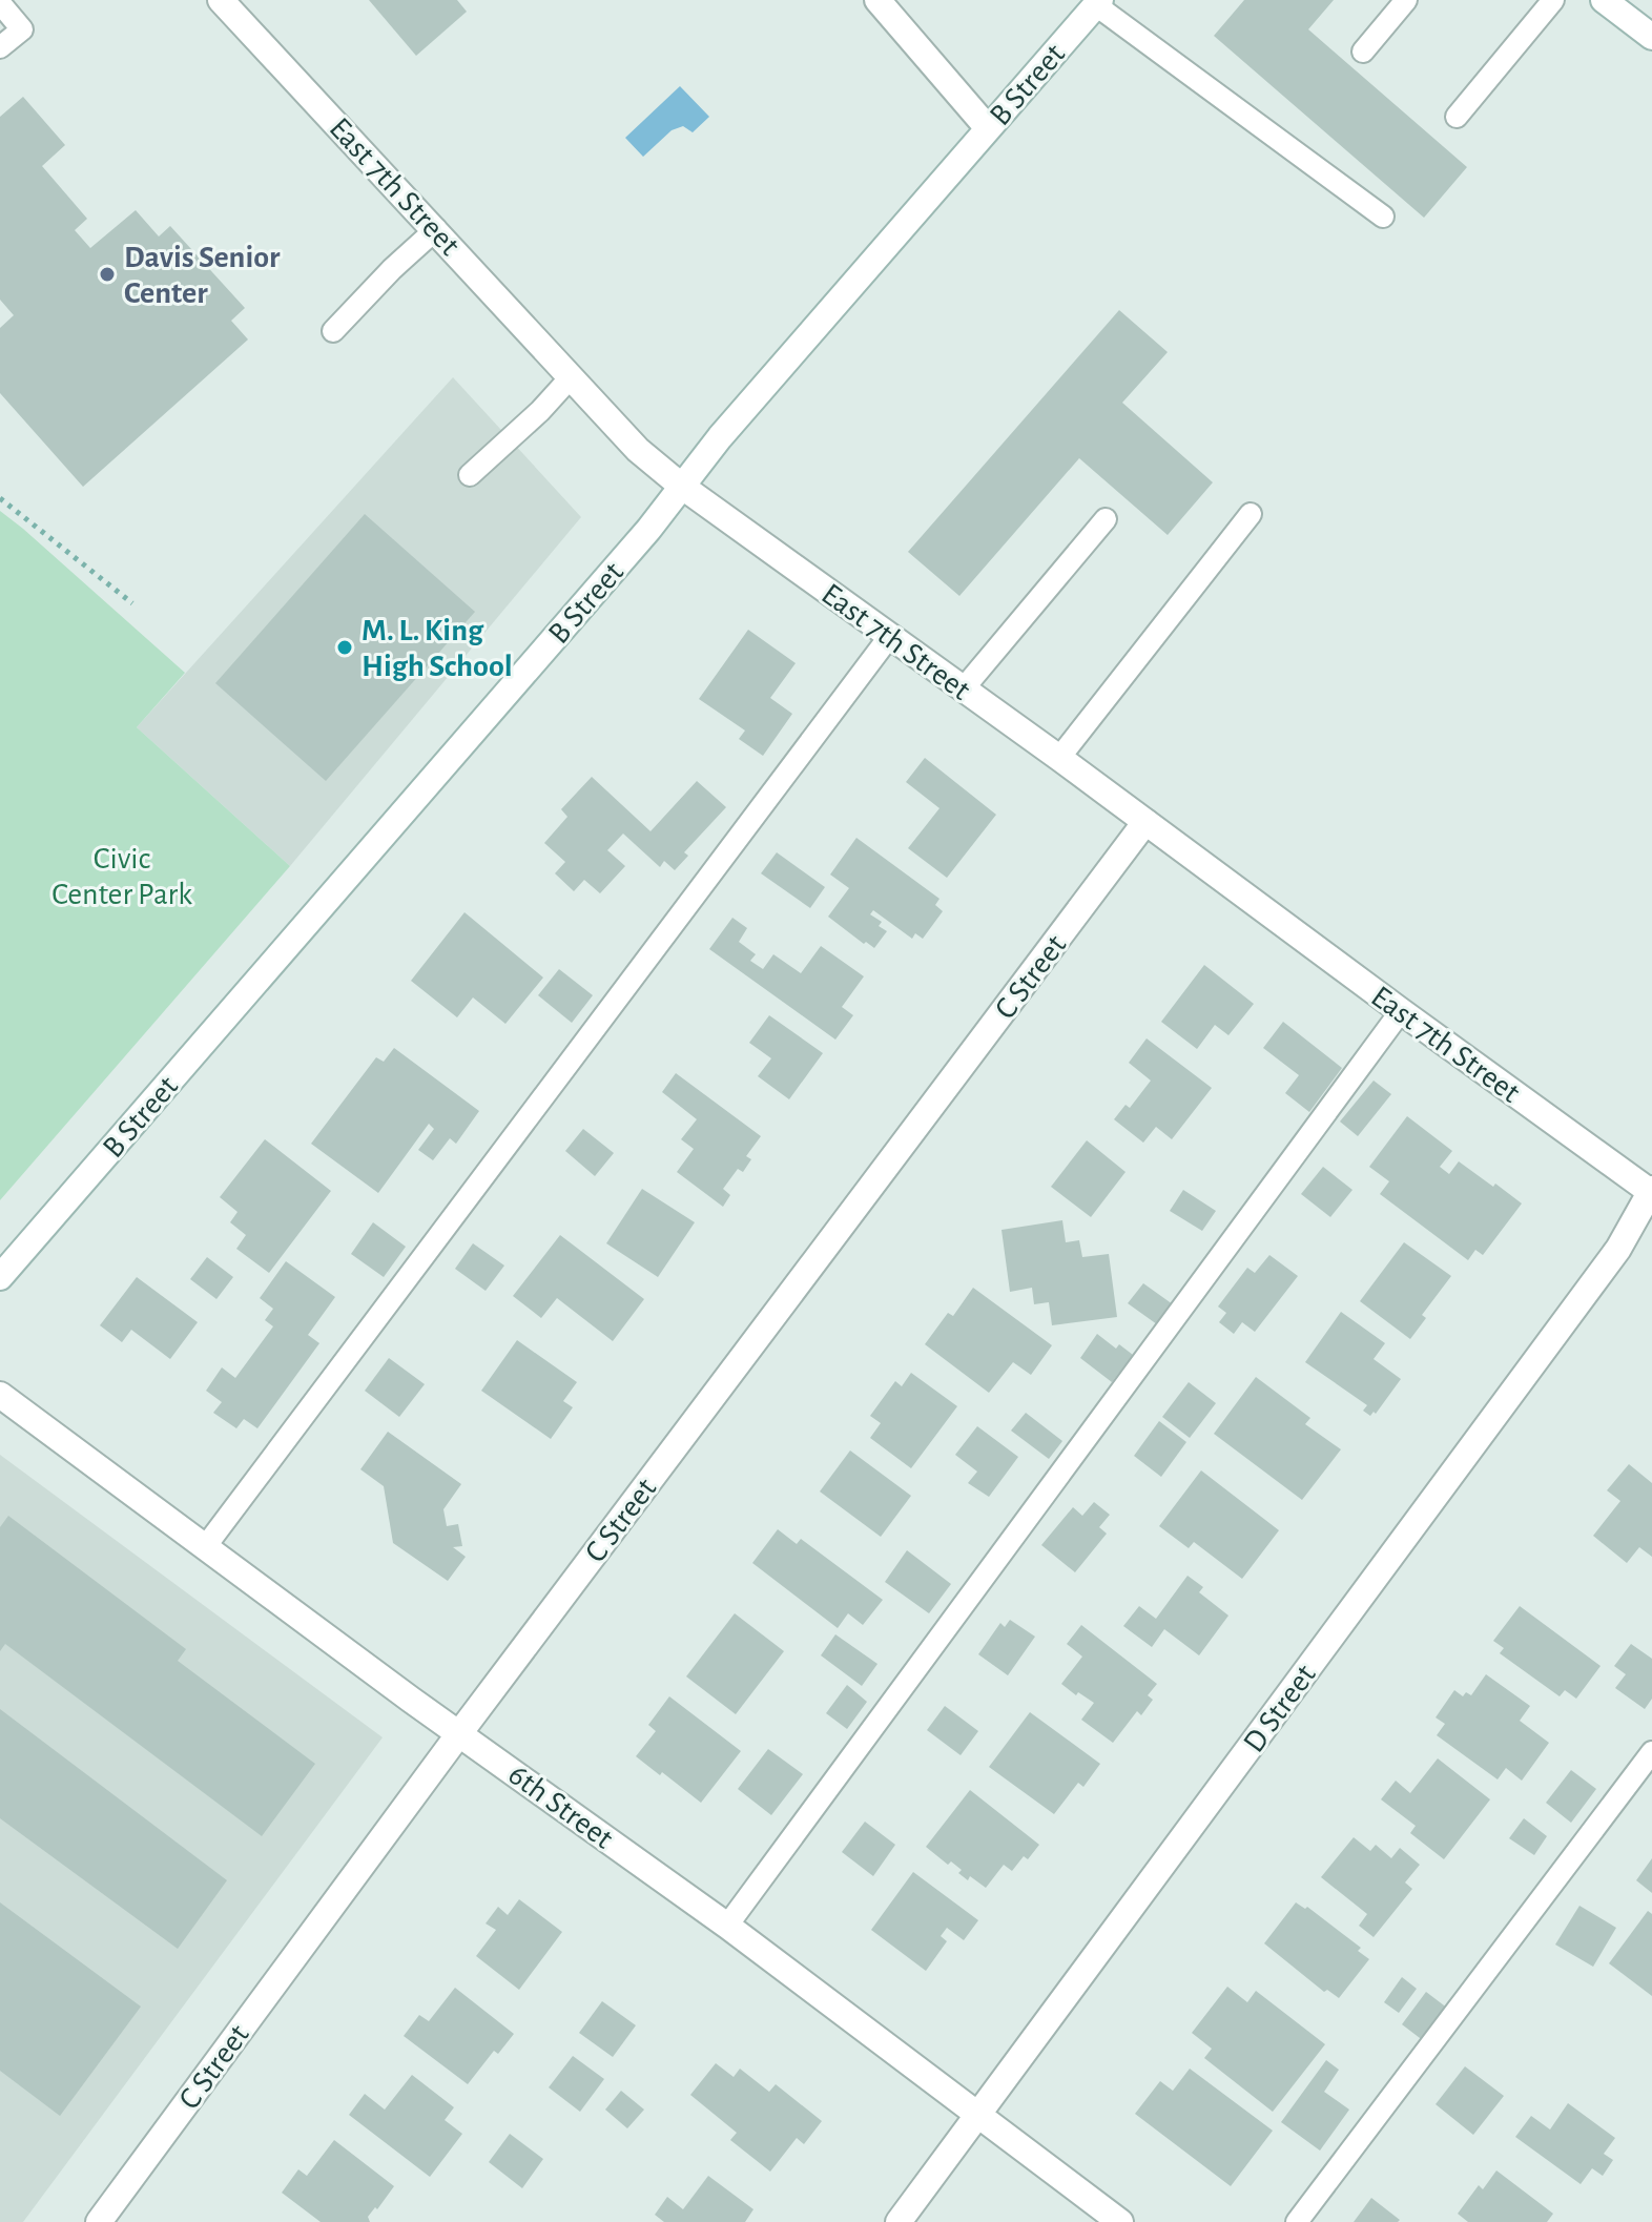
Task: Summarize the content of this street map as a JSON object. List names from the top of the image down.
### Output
{
  "streets": {
    "street": [
      "B Street",
      "East 7th Street",
      "C Street",
      "D Street",
      "6th Street"
    ]
  },
  "crossings": [
    ["B Street", "East 7th Street"],
    ["East 7th Street", "C Street"],
    ["East 7th Street", "D Street"],
    ["C Street", "6th Street"],
    ["D Street", "6th Street"]
  ],
  "parks": ["Civic Center Park"],
  "places": ["Davis Senior Center", "M. L. King High School"]
}
